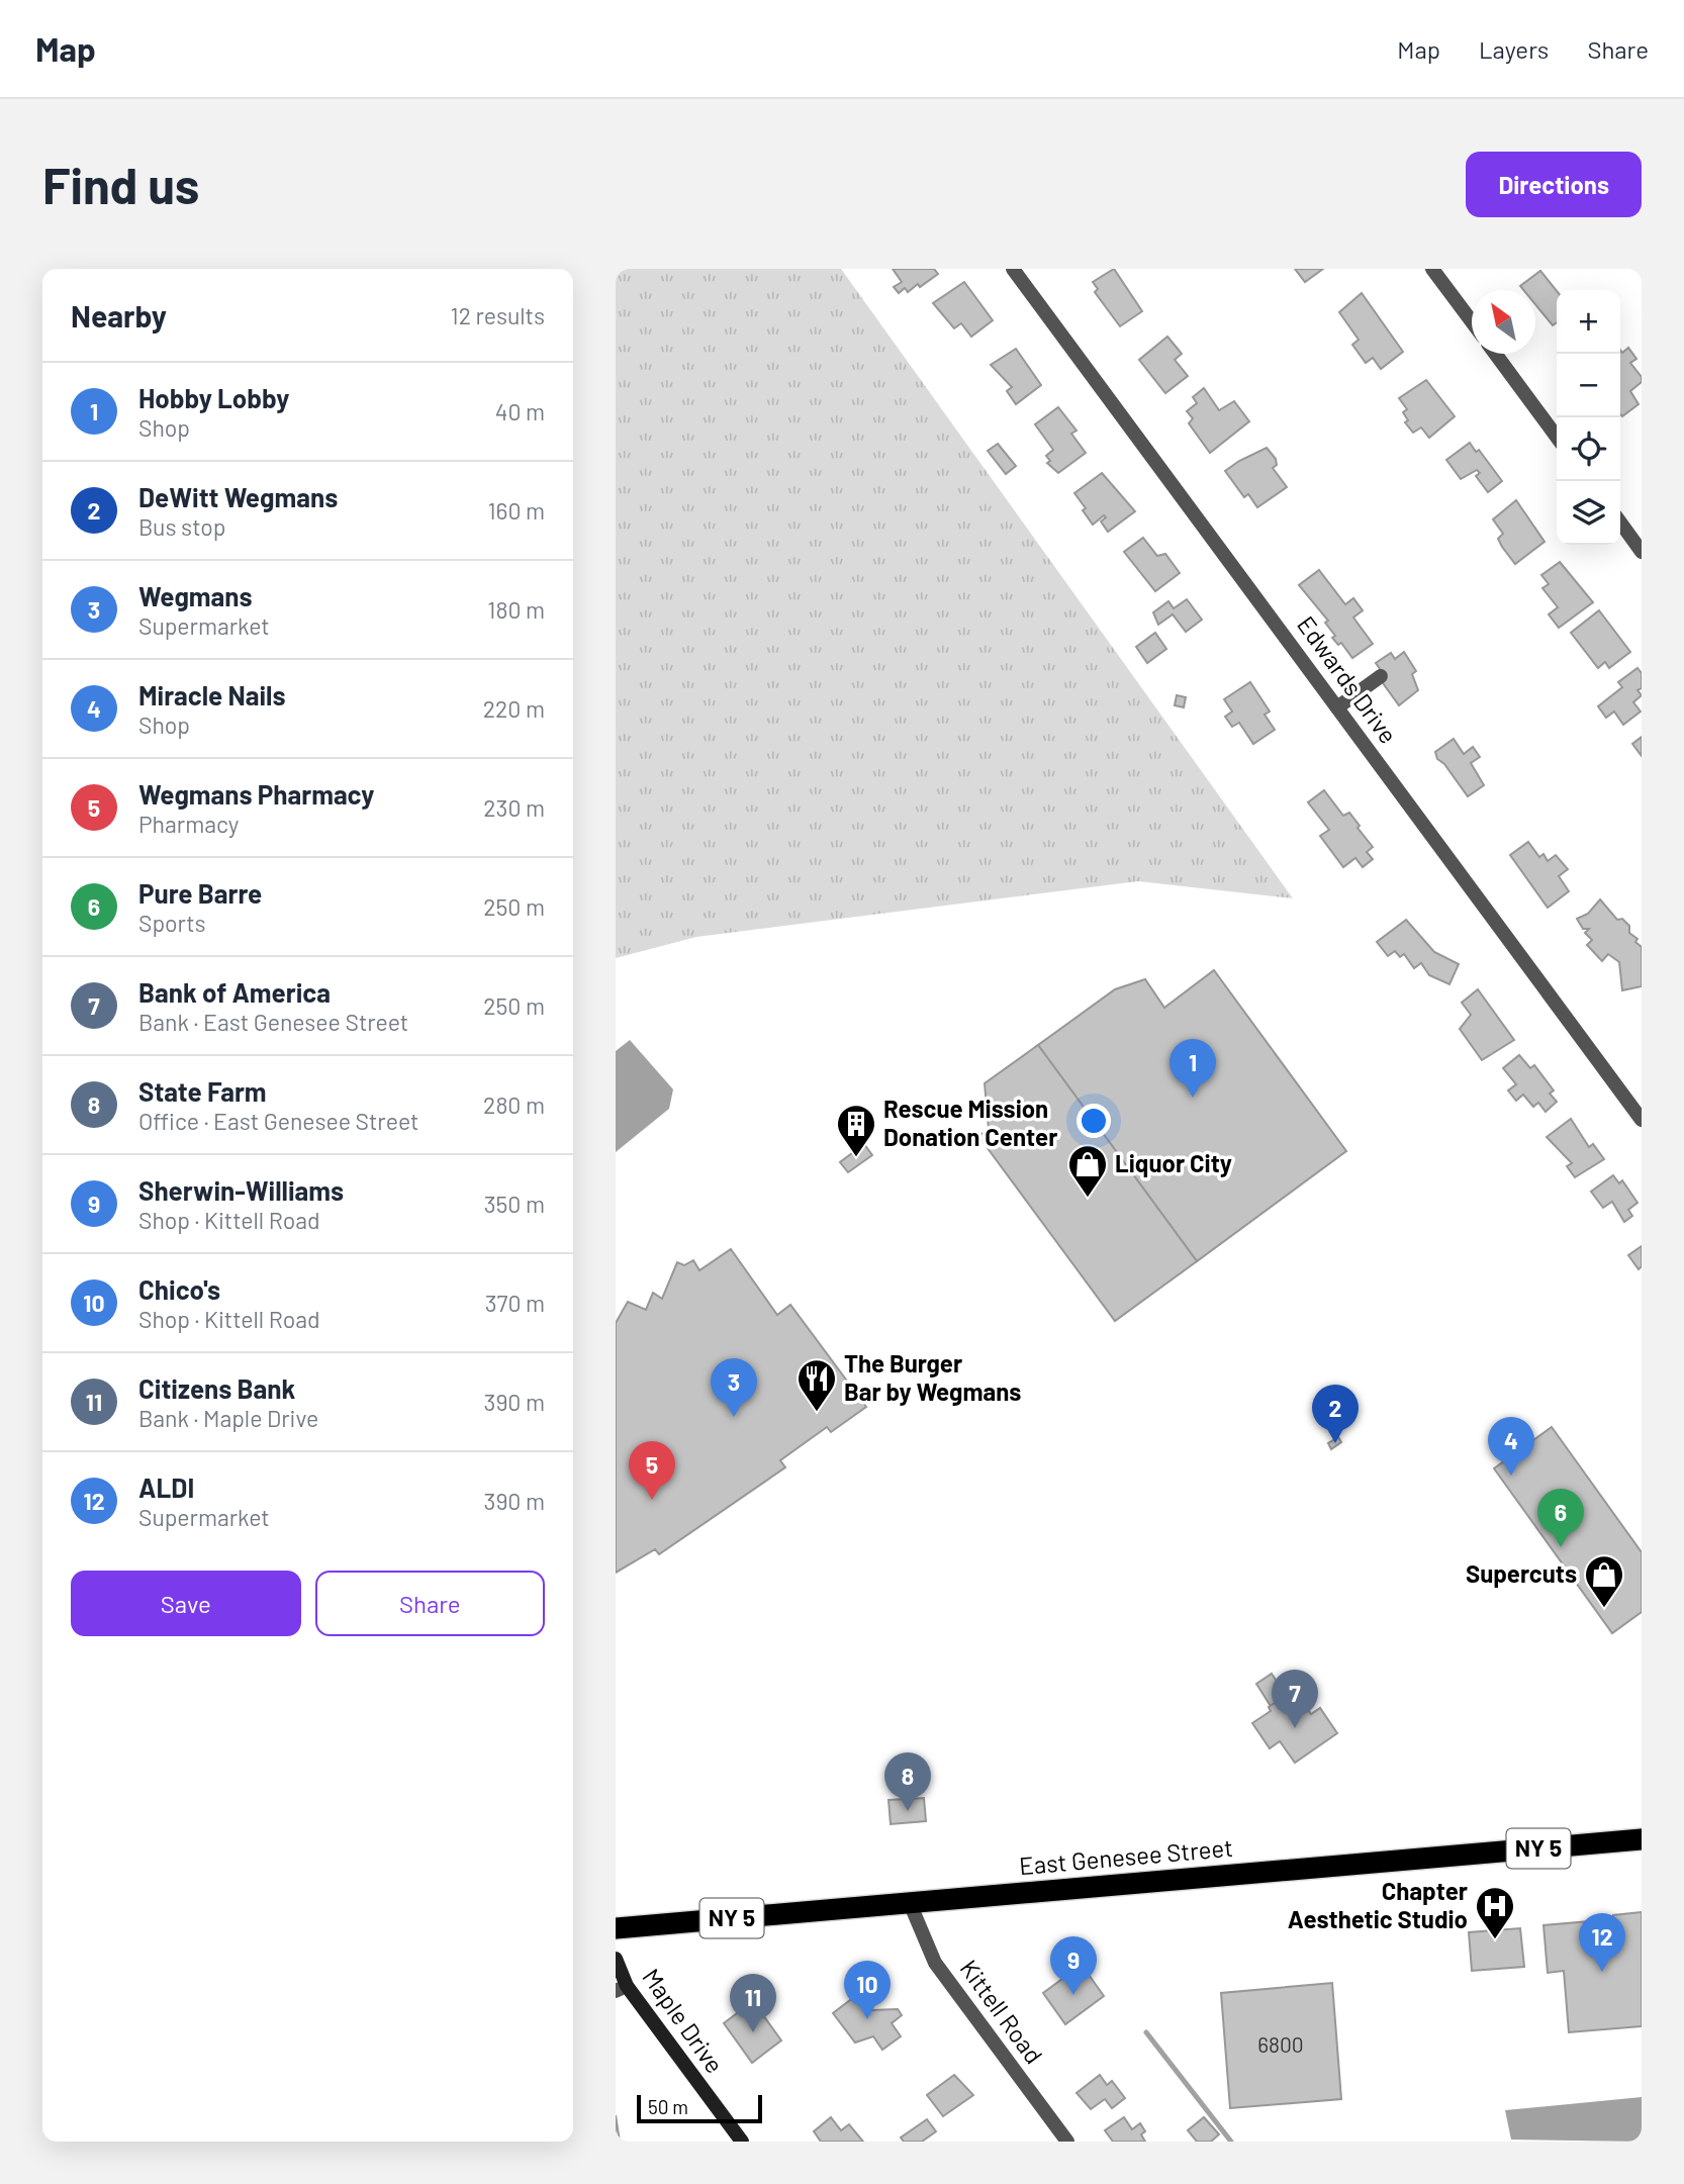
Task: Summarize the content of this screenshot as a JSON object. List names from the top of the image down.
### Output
{
  "streets": {
    "highway": ["NY 5", "East Genesee Street"],
    "street": ["Edwards Drive", "Kittell Road", "Maple Drive"]
  },
  "crossings": [
    ["East Genesee Street", "Kittell Road"]
  ],
  "places": {
    "building": ["Rescue Mission Donation Center"],
    "shop": ["Liquor City", "Supercuts"],
    "restaurant": ["The Burger Bar by Wegmans"],
    "hospital": ["Chapter Aesthetic Studio"]
  },
  "house_numbers": ["6800"],
  "scale_bar": "50 m",
  "north": "top left",
  "page": {
    "header": "Map",
    "nav": ["Map", "Layers", "Share"],
    "buttons": [
      "Directions",
      ["Save", "Share"]
    ],
    "title": "Find us",
    "heading": ["Nearby", "12 results"],
    "map_buttons": ["+", "−"],
    "list": [
      {
        "mark": "1",
        "name": "Hobby Lobby",
        "note": "Shop",
        "value": "40 m"
      },
      {
        "mark": "2",
        "name": "DeWitt Wegmans",
        "note": "Bus stop",
        "value": "160 m"
      },
      {
        "mark": "3",
        "name": "Wegmans",
        "note": "Supermarket",
        "value": "180 m"
      },
      {
        "mark": "4",
        "name": "Miracle Nails",
        "note": "Shop",
        "value": "220 m"
      },
      {
        "mark": "5",
        "name": "Wegmans Pharmacy",
        "note": "Pharmacy",
        "value": "230 m"
      },
      {
        "mark": "6",
        "name": "Pure Barre",
        "note": "Sports",
        "value": "250 m"
      },
      {
        "mark": "7",
        "name": "Bank of America",
        "note": "Bank · East Genesee Street",
        "value": "250 m"
      },
      {
        "mark": "8",
        "name": "State Farm",
        "note": "Office · East Genesee Street",
        "value": "280 m"
      },
      {
        "mark": "9",
        "name": "Sherwin-Williams",
        "note": "Shop · Kittell Road",
        "value": "350 m"
      },
      {
        "mark": "10",
        "name": "Chico's",
        "note": "Shop · Kittell Road",
        "value": "370 m"
      },
      {
        "mark": "11",
        "name": "Citizens Bank",
        "note": "Bank · Maple Drive",
        "value": "390 m"
      },
      {
        "mark": "12",
        "name": "ALDI",
        "note": "Supermarket",
        "value": "390 m"
      }
    ],
    "pins": [
      "1",
      "3",
      "2",
      "4",
      "5",
      "6",
      "7",
      "8",
      "12",
      "9",
      "10",
      "11"
    ],
    "scale": "50 m"
  }
}
